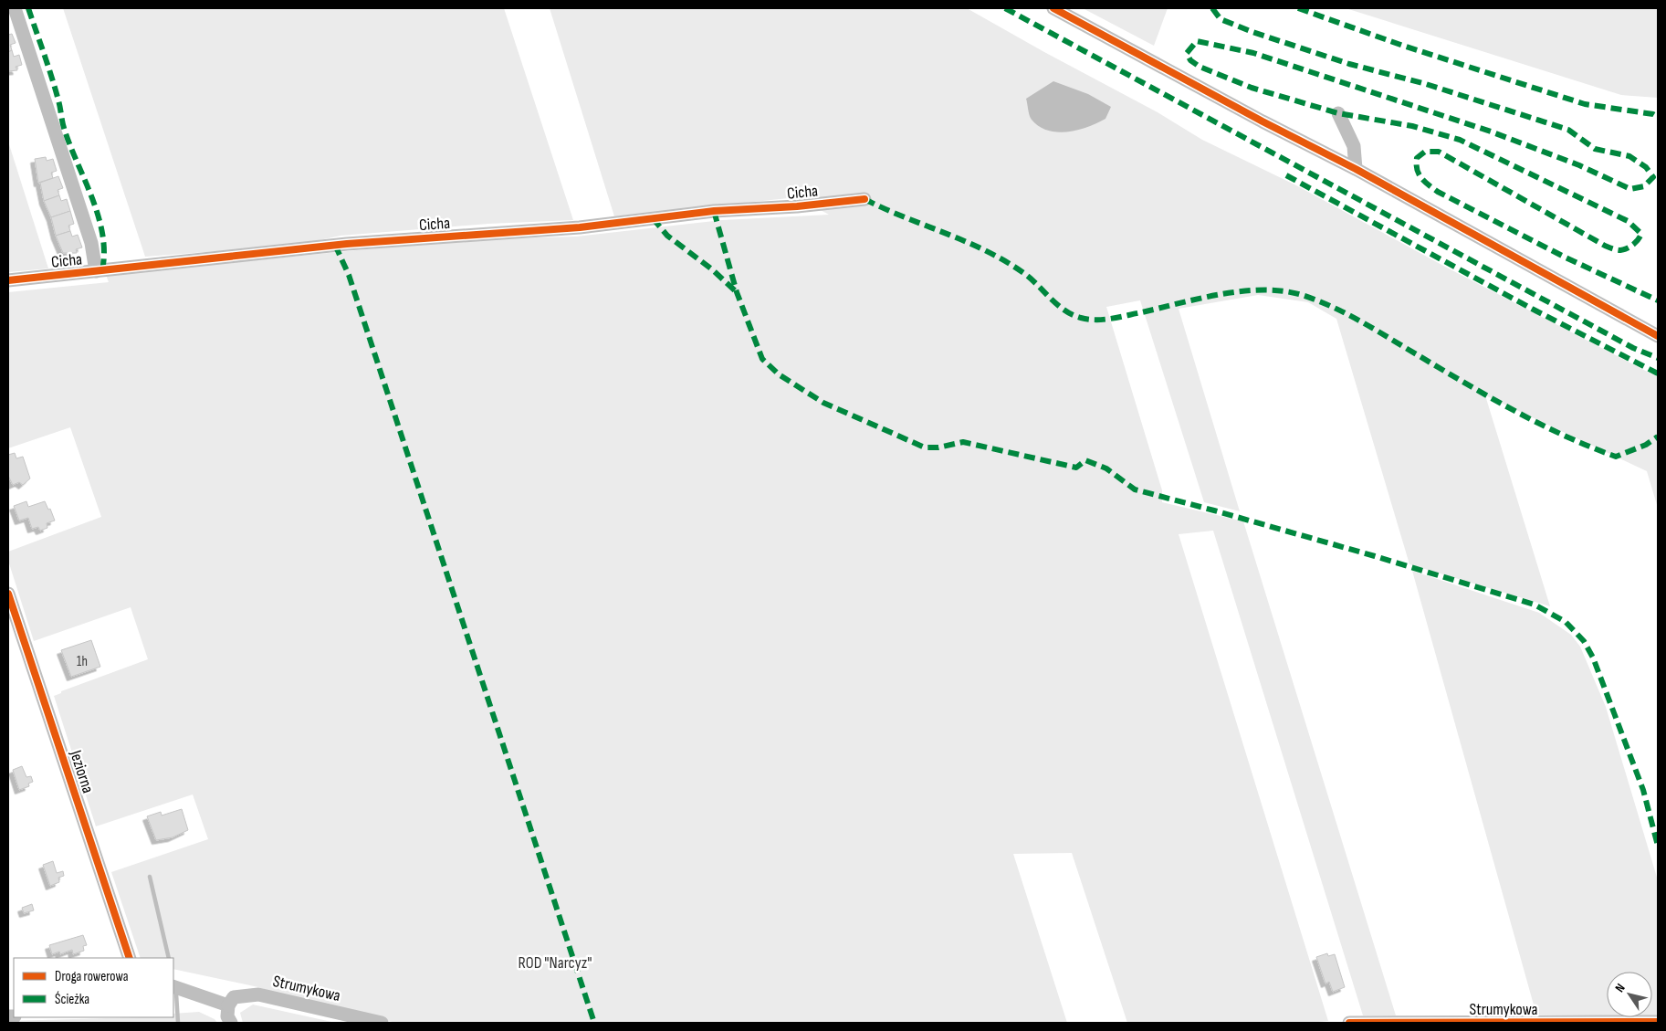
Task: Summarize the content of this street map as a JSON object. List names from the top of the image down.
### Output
{
  "streets": {
    "street": ["Cicha", "Jeziorna", "Strumykowa"]
  },
  "parks": ["ROD \"Narcyz\""],
  "house_numbers": ["1h"],
  "legend": ["Droga rowerowa", "Ścieżka"],
  "north": "top left"
}
